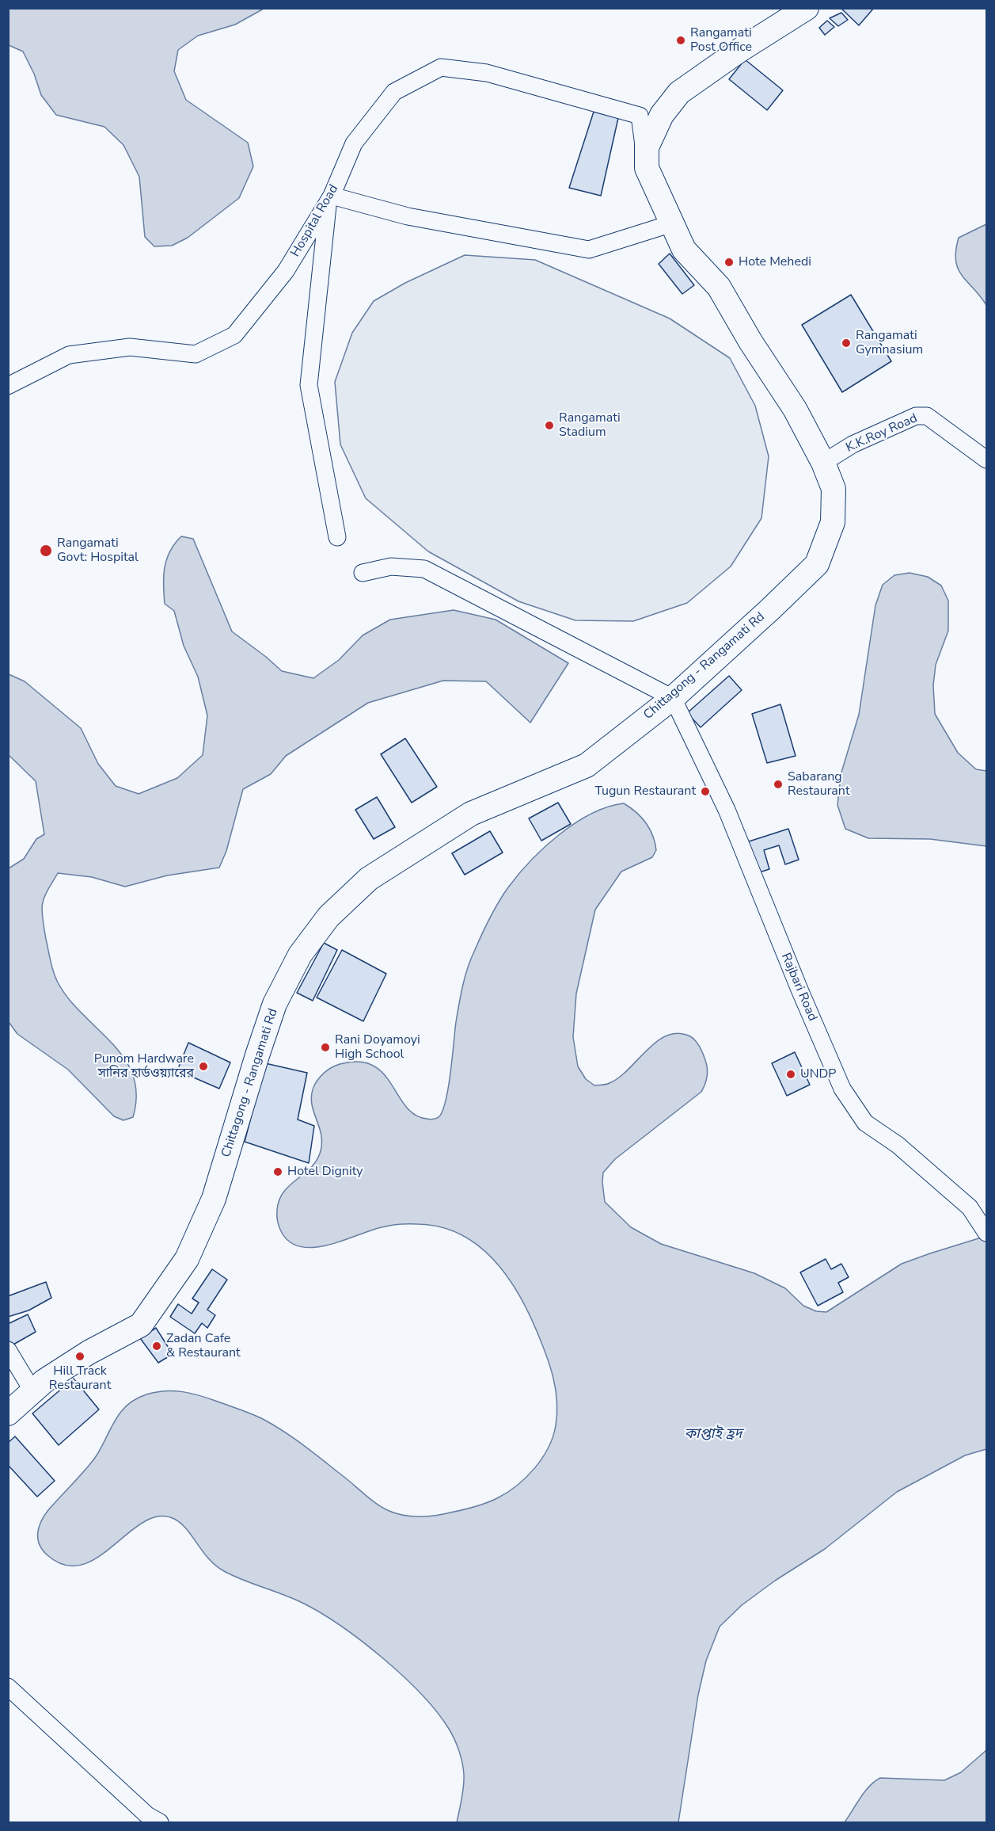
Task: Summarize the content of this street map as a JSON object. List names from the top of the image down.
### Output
{
  "streets": {
    "highway": ["Chittagong - Rangamati Rd"],
    "street": ["Hospital Road", "K.K.Roy Road", "Rajbari Road"]
  },
  "crossings": [
    ["Hospital Road", "Chittagong - Rangamati Rd"],
    ["K.K.Roy Road", "Chittagong - Rangamati Rd"],
    ["Chittagong - Rangamati Rd", "Rajbari Road"]
  ],
  "water": ["কাপ্তাই হ্রদ"],
  "places": [
    "Rangamati Post Office",
    "Hote Mehedi",
    "Rangamati Gymnasium",
    "Rangamati Stadium",
    "Rangamati Govt: Hospital",
    "Sabarang Restaurant",
    "Tugun Restaurant",
    "Rani Doyamoyi High School",
    "Punom Hardware সানির হার্ডওয়্যারের",
    "UNDP",
    "Hotel Dignity",
    "Zadan Cafe & Restaurant",
    "Hill Track Restaurant"
  ]
}
